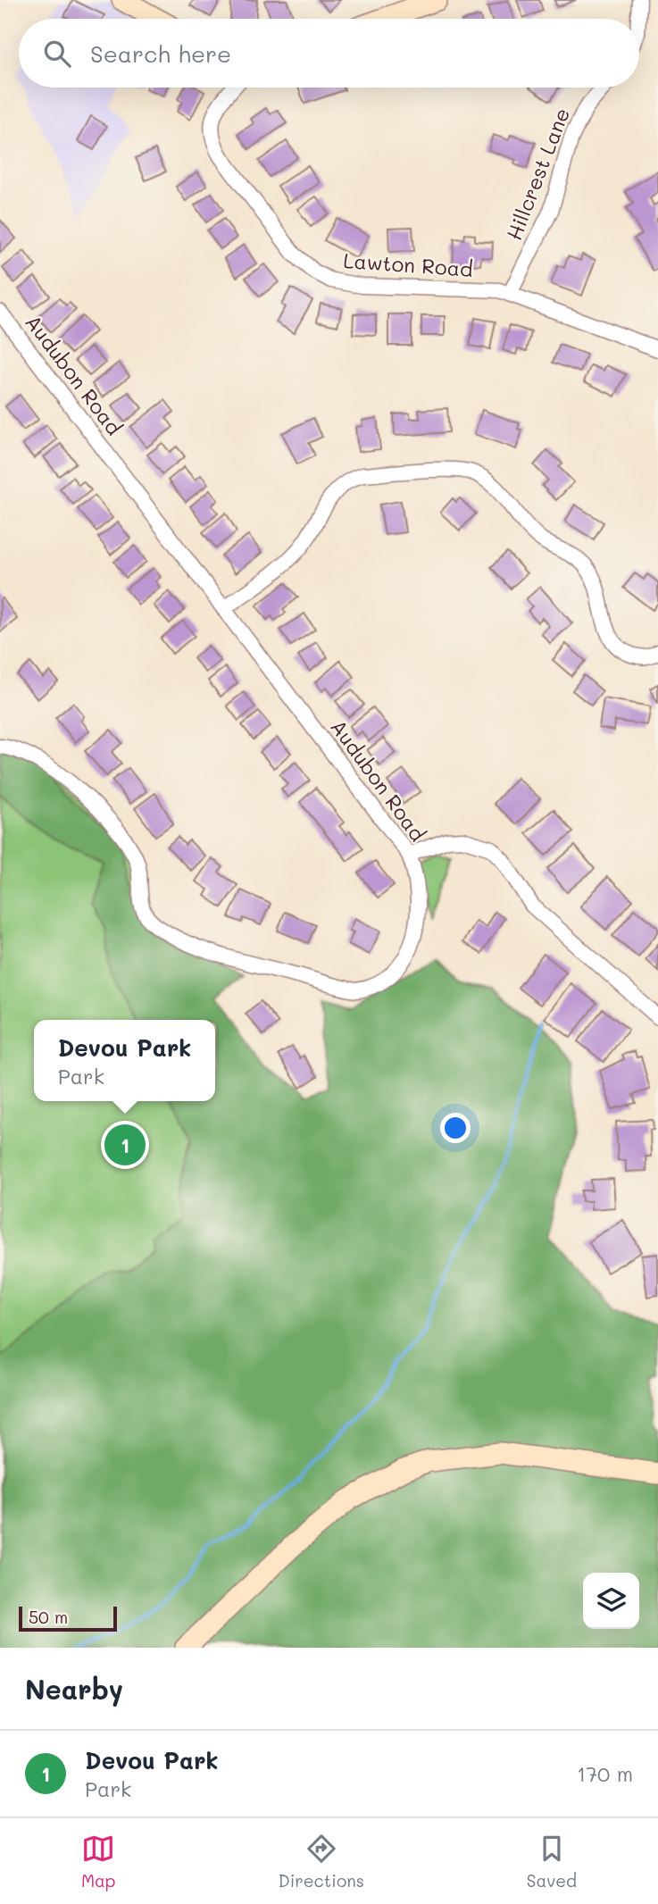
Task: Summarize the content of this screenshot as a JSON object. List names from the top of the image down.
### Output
{
  "streets": {
    "street": ["Hillcrest Lane", "Lawton Road", "Audubon Road"]
  },
  "crossings": [
    ["Hillcrest Lane", "Lawton Road"]
  ],
  "scale_bar": "50 m",
  "page": {
    "search": "Search here",
    "popup": ["Devou Park", "Park"],
    "pins": "1",
    "scale": "50 m",
    "heading": "Nearby",
    "list": [
      {
        "mark": "1",
        "name": "Devou Park",
        "note": "Park",
        "value": "170 m"
      }
    ],
    "nav": ["Map", "Directions", "Saved"]
  }
}
